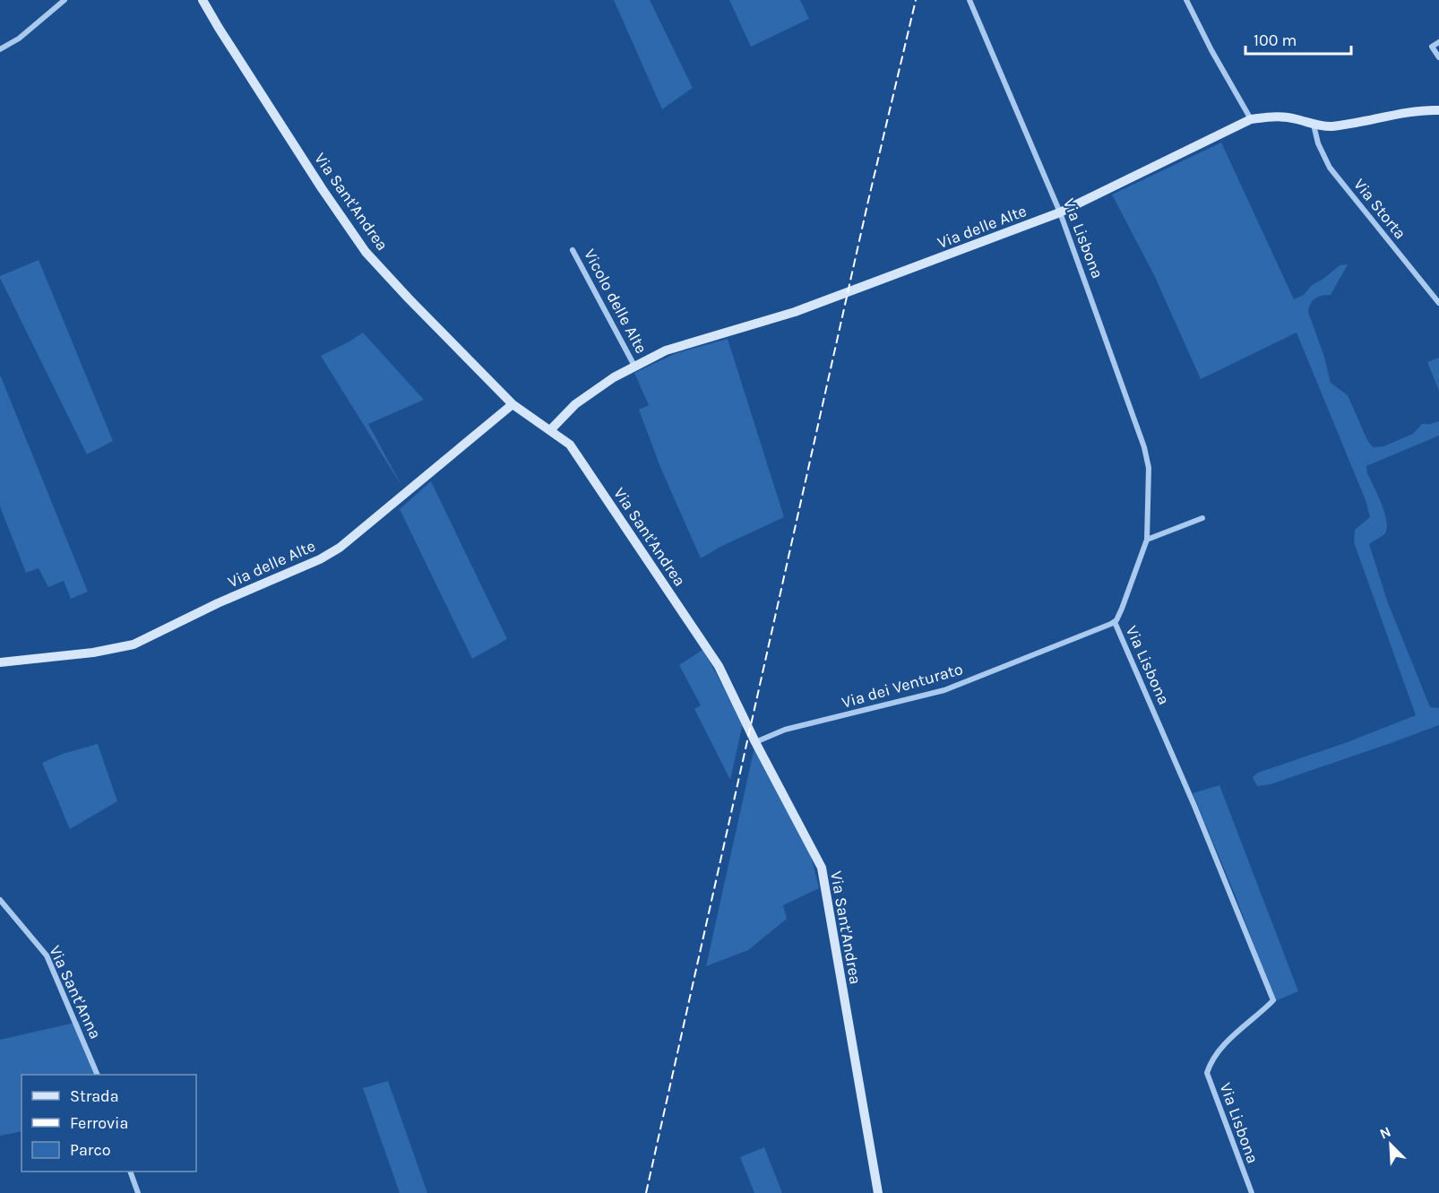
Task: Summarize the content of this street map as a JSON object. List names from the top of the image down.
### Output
{
  "streets": {
    "street": [
      "Via Sant'Andrea",
      "Via Storta",
      "Via delle Alte",
      "Via Lisbona",
      "Vicolo delle Alte",
      "Via dei Venturato",
      "Via Sant'Anna"
    ]
  },
  "crossings": [
    ["Via Sant'Andrea", "Via delle Alte"],
    ["Via Sant'Andrea", "Via dei Venturato"],
    ["Via Storta", "Via delle Alte"],
    ["Via delle Alte", "Via Lisbona"],
    ["Via delle Alte", "Vicolo delle Alte"],
    ["Via Lisbona", "Via dei Venturato"]
  ],
  "legend": ["Strada", "Ferrovia", "Parco"],
  "scale_bar": "100 m",
  "north": "top left"
}
